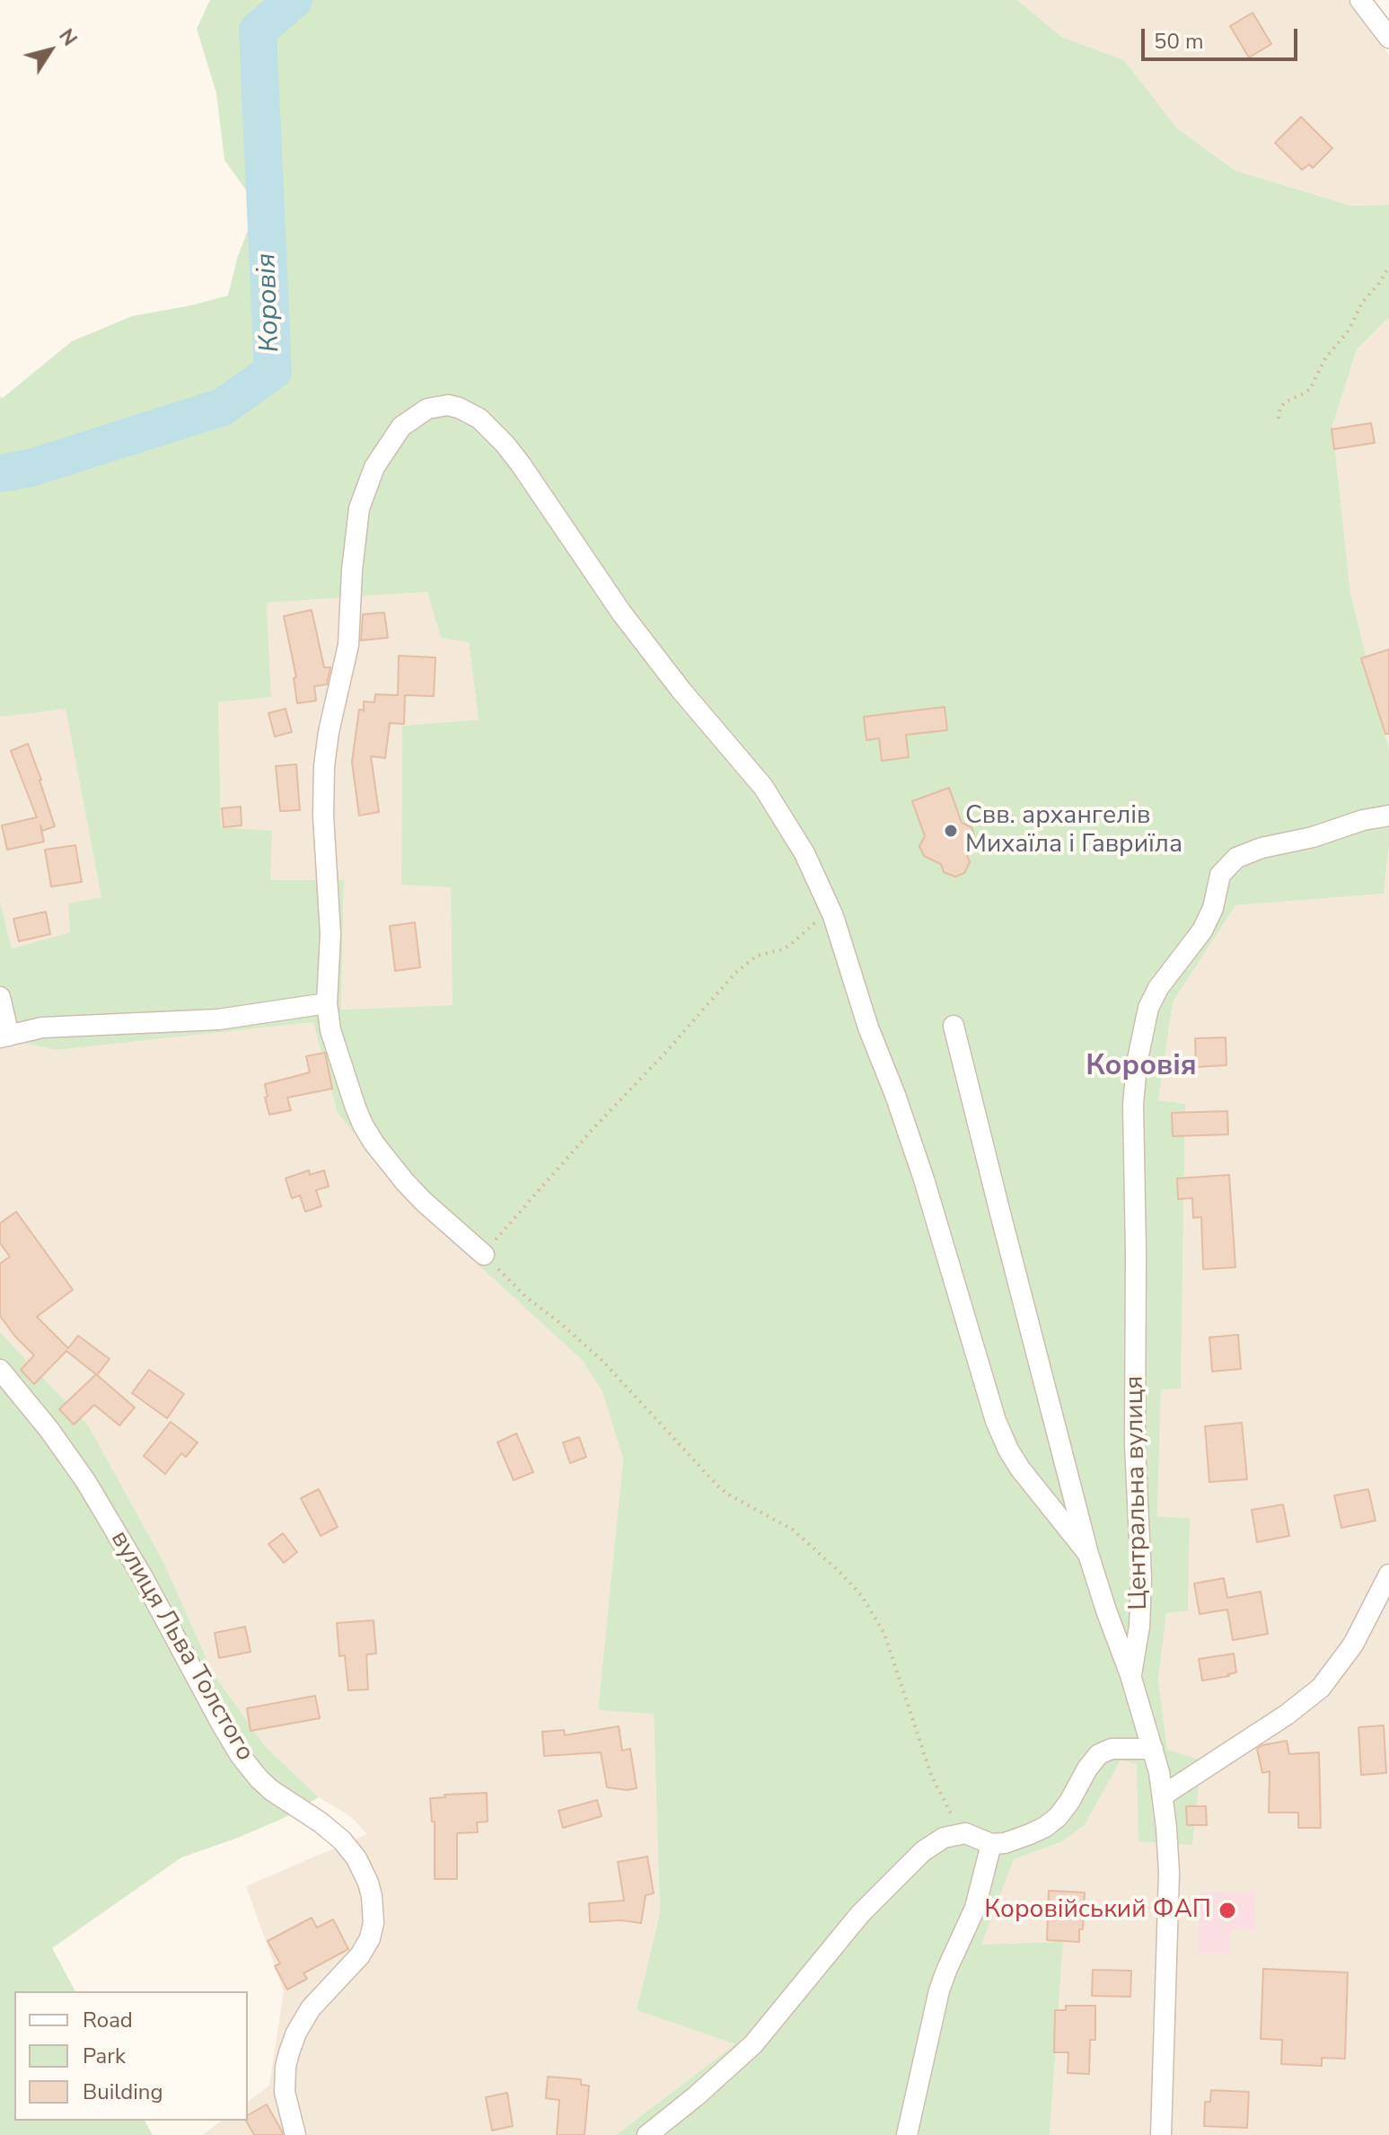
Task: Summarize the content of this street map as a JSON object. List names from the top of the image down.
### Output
{
  "streets": {
    "street": ["Центральна вулиця", "вулиця Льва Толстого"]
  },
  "districts": ["Коровія"],
  "water": ["Коровія"],
  "places": ["Свв. архангелів Михаїла і Гавриїла", "Коровійський ФАП"],
  "legend": ["Road", "Park", "Building"],
  "scale_bar": "50 m",
  "north": "top right"
}
